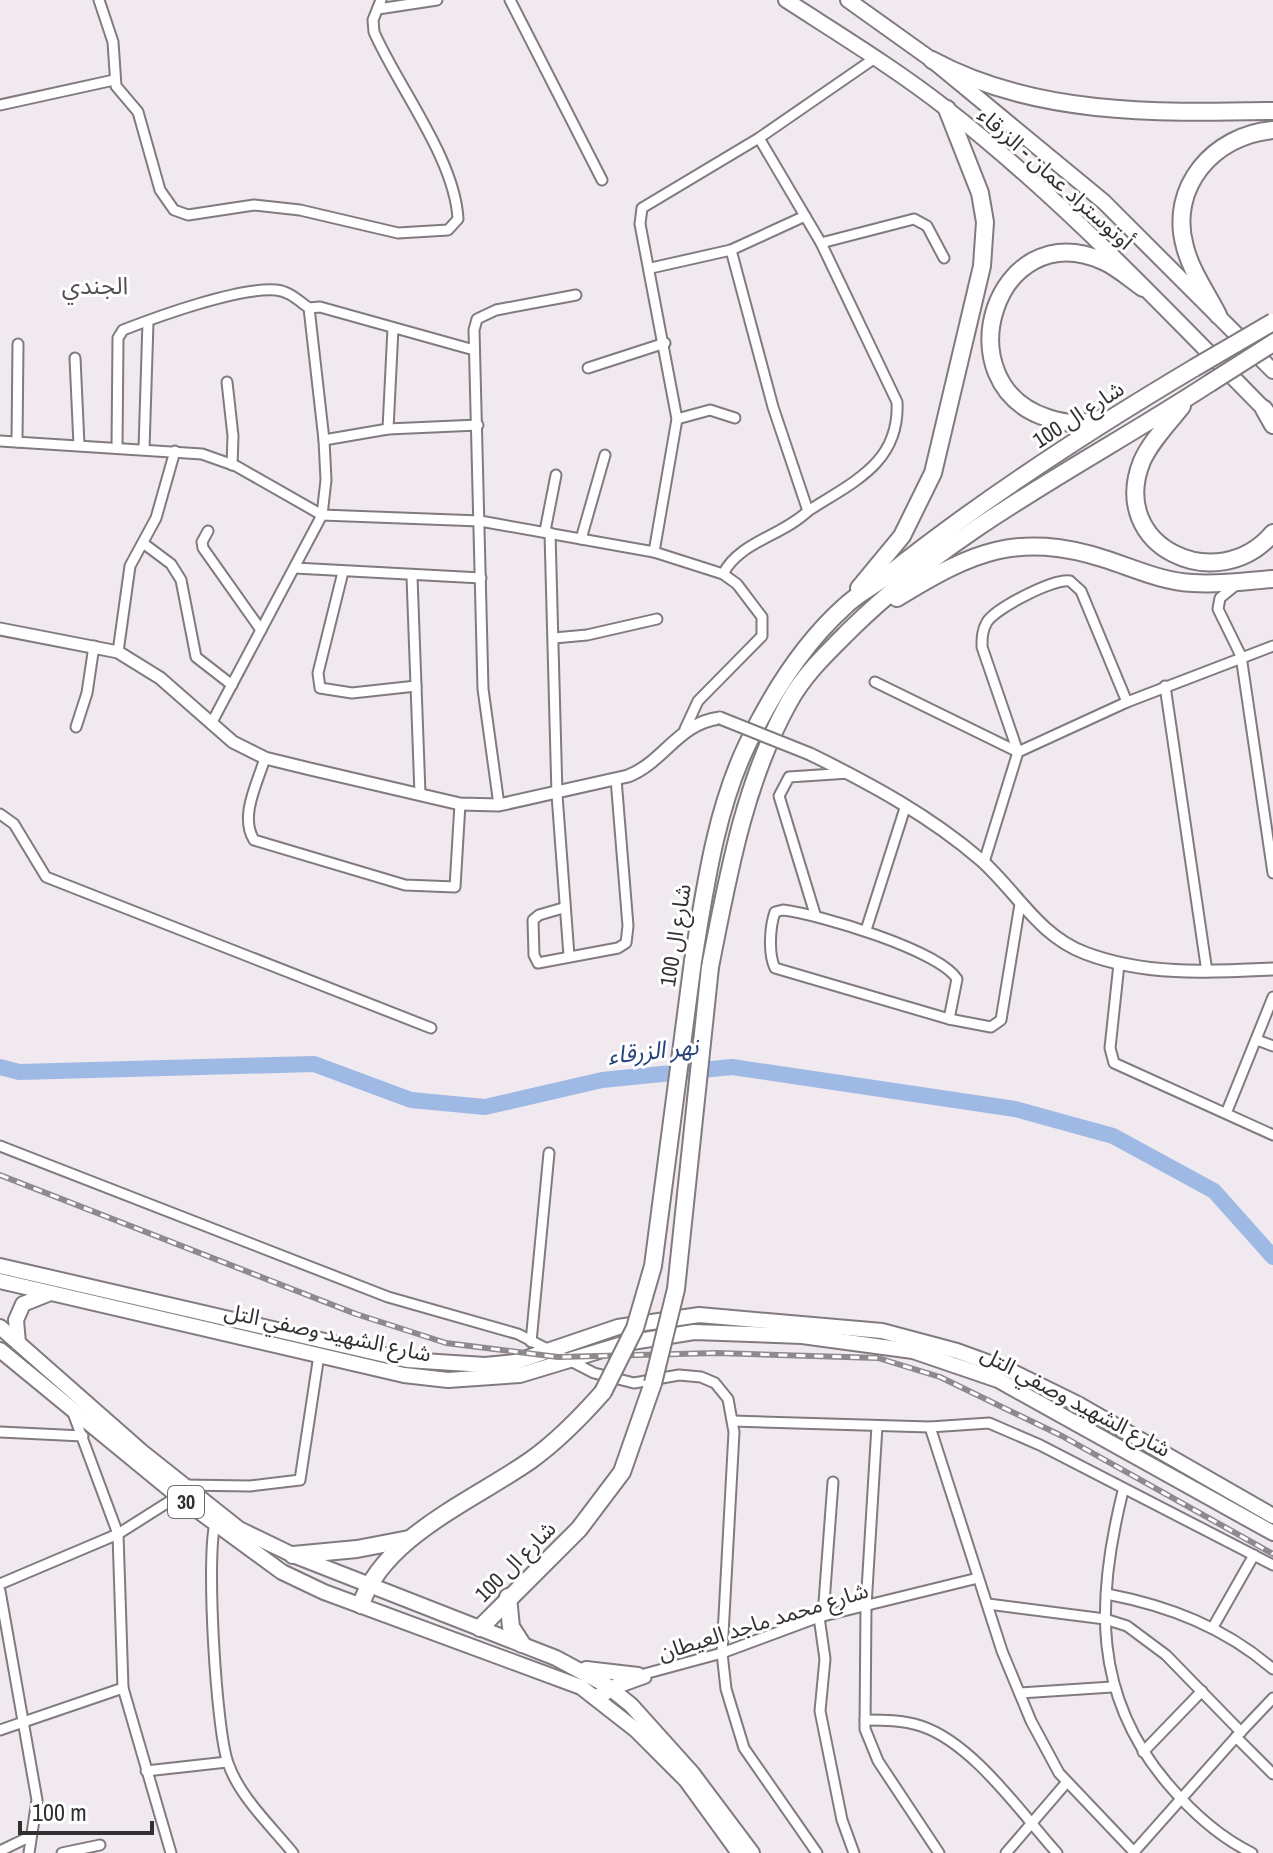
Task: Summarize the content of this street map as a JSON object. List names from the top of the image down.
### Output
{
  "streets": {
    "highway": ["شارع ال 100"],
    "main road": ["أوتوستراد عمان - الزرقاء", "شارع الشهيد وصفي التل", "30"],
    "street": ["شارع محمد ماجد العيطان"]
  },
  "crossings": [
    ["شارع ال 100", "30"],
    ["30", "شارع محمد ماجد العيطان"]
  ],
  "districts": ["الجندي"],
  "water": ["نهر الزرقاء"],
  "scale_bar": "100 m"
}
